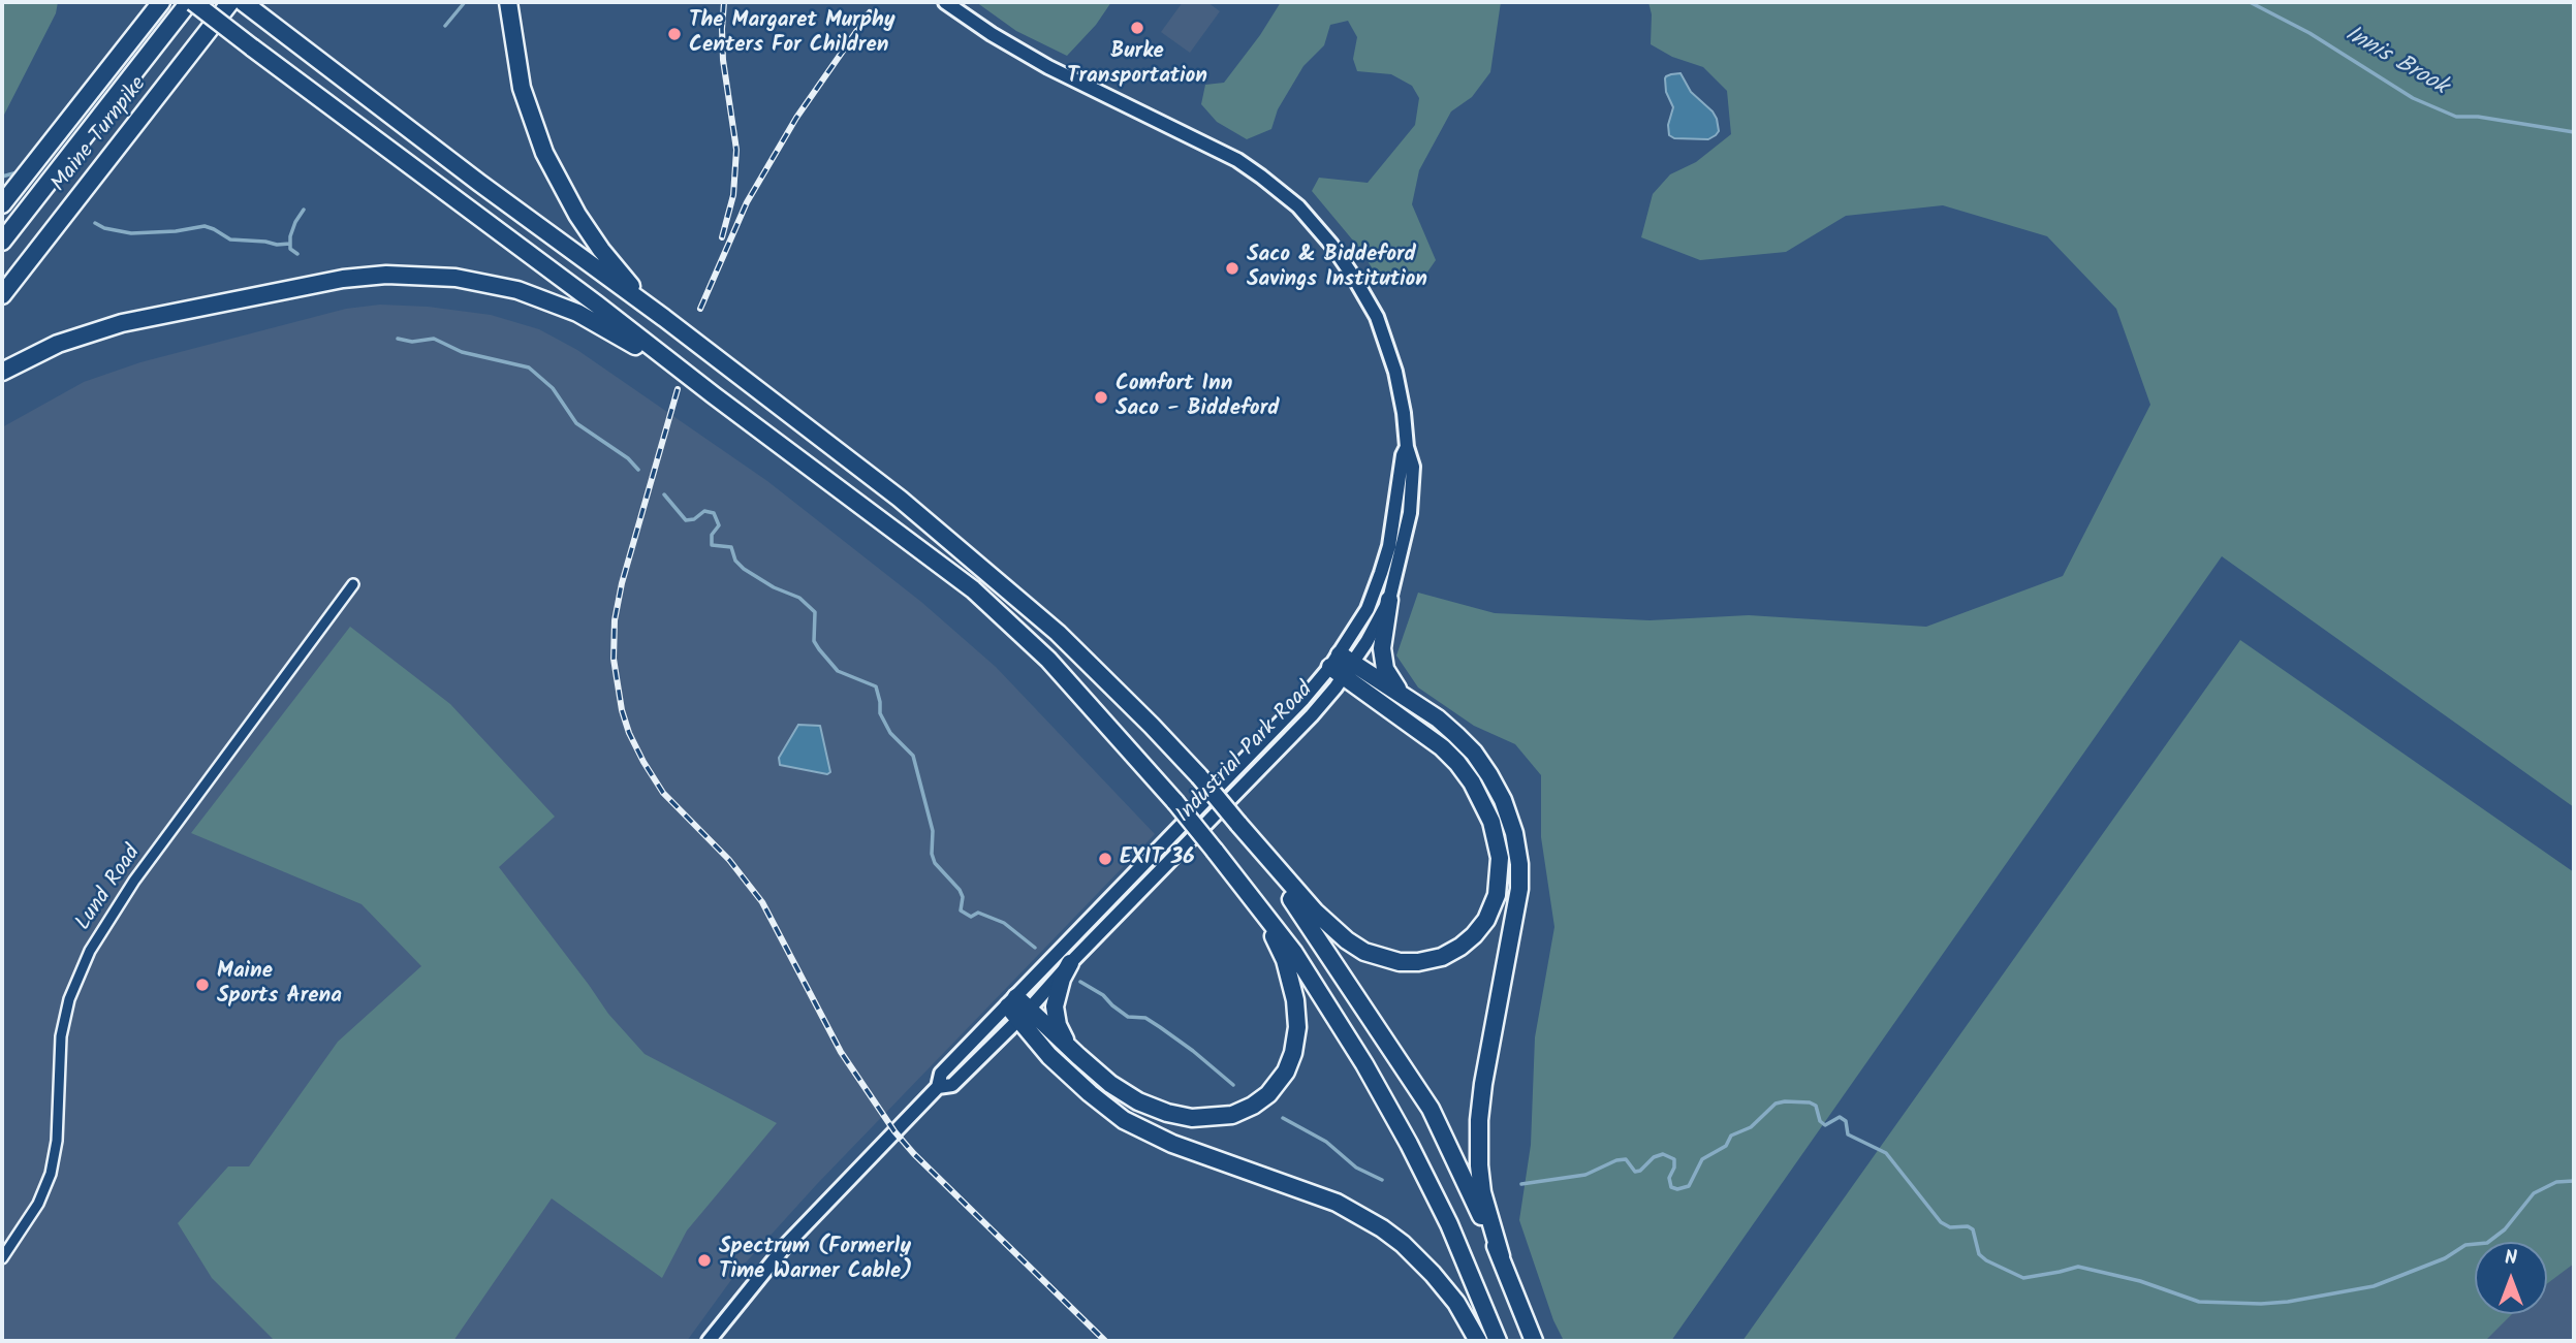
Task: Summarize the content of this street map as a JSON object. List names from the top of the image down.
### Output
{
  "streets": {
    "highway": ["Maine Turnpike"],
    "main road": ["Industrial Park Road"],
    "street": ["Lund Road"]
  },
  "water": ["Innis Brook"],
  "places": [
    "Burke Transportation",
    "The Margaret Murphy Centers For Children",
    "Saco & Biddeford Savings Institution",
    "Comfort Inn Saco - Biddeford",
    "EXIT 36",
    "Maine Sports Arena",
    "Spectrum (Formerly Time Warner Cable)"
  ],
  "north": "top"
}
